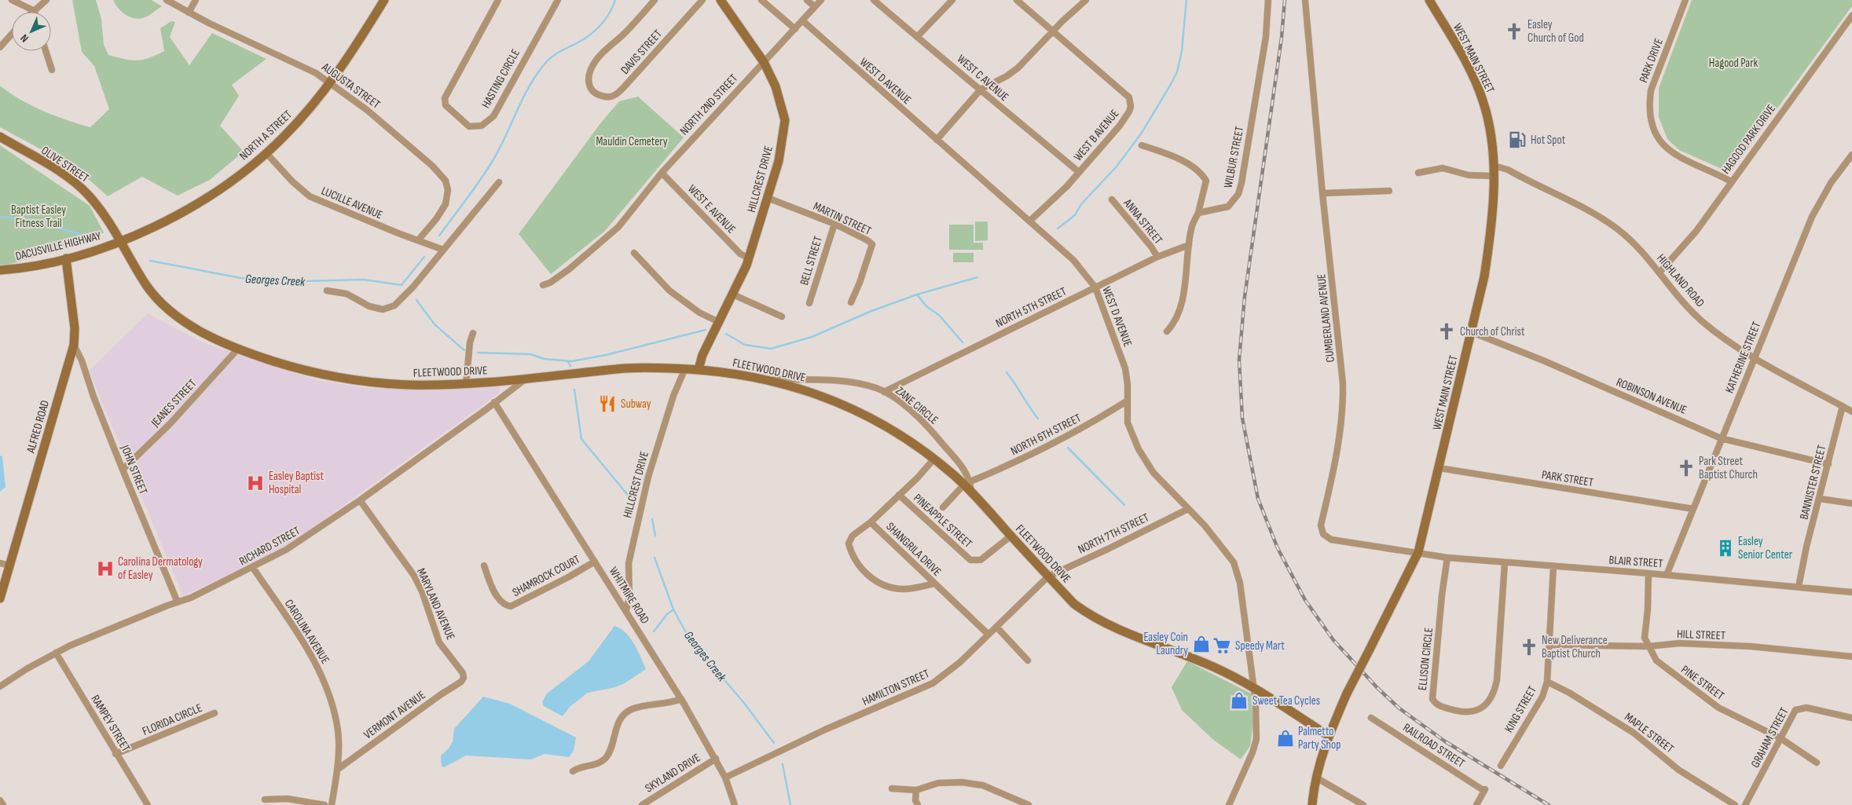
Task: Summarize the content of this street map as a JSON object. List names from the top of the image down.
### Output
{
  "streets": {
    "street": [
      "DAVIS STREET",
      "WEST MAIN STREET",
      "PARK DRIVE",
      "WEST C AVENUE",
      "HASTING CIRCLE",
      "WEST D AVENUE",
      "AUGUSTA STREET",
      "NORTH 2ND STREET",
      "NORTH A STREET",
      "WEST B AVENUE",
      "HAGOOD PARK DRIVE",
      "WILBUR STREET",
      "OLIVE STREET",
      "HILLCREST DRIVE",
      "LUCILLE AVENUE",
      "WEST E AVENUE",
      "MARTIN STREET",
      "ANNA STREET",
      "DACUSVILLE HIGHWAY",
      "BELL STREET",
      "HIGHLAND ROAD",
      "NORTH 5TH STREET",
      "CUMBERLAND AVENUE",
      "KATHERINE STREET",
      "FLEETWOOD DRIVE",
      "ROBINSON AVENUE",
      "JEANES STREET",
      "ZANE CIRCLE",
      "ALFRED ROAD",
      "NORTH 6TH STREET",
      "JOHN STREET",
      "PARK STREET",
      "BANNISTER STREET",
      "PINEAPPLE STREET",
      "NORTH 7TH STREET",
      "RICHARD STREET",
      "SHANGRILA DRIVE",
      "BLAIR STREET",
      "SHAMROCK COURT",
      "WHITMIRE ROAD",
      "MARYLAND AVENUE",
      "CAROLINA AVENUE",
      "HILL STREET",
      "ELLISON CIRCLE",
      "PINE STREET",
      "HAMILTON STREET",
      "KING STREET",
      "VERMONT AVENUE",
      "FLORIDA CIRCLE",
      "RAMPEY STREET",
      "MAPLE STREET",
      "GRAHAM STREET",
      "RAILROAD STREET",
      "SKYLAND DRIVE"
    ]
  },
  "crossings": [
    ["WEST MAIN STREET", "HIGHLAND ROAD"],
    ["WEST MAIN STREET", "CUMBERLAND AVENUE"],
    ["WEST MAIN STREET", "FLEETWOOD DRIVE"],
    ["WEST MAIN STREET", "ROBINSON AVENUE"],
    ["WEST MAIN STREET", "PARK STREET"],
    ["WEST MAIN STREET", "BLAIR STREET"],
    ["PARK DRIVE", "HAGOOD PARK DRIVE"],
    ["WEST C AVENUE", "WEST B AVENUE"],
    ["WEST D AVENUE", "NORTH 2ND STREET"],
    ["WEST D AVENUE", "WEST B AVENUE"],
    ["WEST D AVENUE", "NORTH 5TH STREET"],
    ["WEST D AVENUE", "FLEETWOOD DRIVE"],
    ["WEST D AVENUE", "NORTH 6TH STREET"],
    ["WEST D AVENUE", "NORTH 7TH STREET"],
    ["AUGUSTA STREET", "NORTH A STREET"],
    ["AUGUSTA STREET", "LUCILLE AVENUE"],
    ["NORTH 2ND STREET", "HILLCREST DRIVE"],
    ["NORTH 2ND STREET", "WEST E AVENUE"],
    ["NORTH A STREET", "OLIVE STREET"],
    ["NORTH A STREET", "LUCILLE AVENUE"],
    ["NORTH A STREET", "DACUSVILLE HIGHWAY"],
    ["NORTH A STREET", "FLEETWOOD DRIVE"],
    ["HAGOOD PARK DRIVE", "HIGHLAND ROAD"],
    ["OLIVE STREET", "DACUSVILLE HIGHWAY"],
    ["OLIVE STREET", "FLEETWOOD DRIVE"],
    ["HILLCREST DRIVE", "WEST E AVENUE"],
    ["HILLCREST DRIVE", "MARTIN STREET"],
    ["HILLCREST DRIVE", "FLEETWOOD DRIVE"],
    ["HILLCREST DRIVE", "WHITMIRE ROAD"],
    ["MARTIN STREET", "BELL STREET"],
    ["ANNA STREET", "NORTH 5TH STREET"],
    ["DACUSVILLE HIGHWAY", "FLEETWOOD DRIVE"],
    ["DACUSVILLE HIGHWAY", "ALFRED ROAD"],
    ["HIGHLAND ROAD", "KATHERINE STREET"],
    ["HIGHLAND ROAD", "BANNISTER STREET"],
    ["NORTH 5TH STREET", "ZANE CIRCLE"],
    ["CUMBERLAND AVENUE", "BLAIR STREET"],
    ["KATHERINE STREET", "ROBINSON AVENUE"],
    ["KATHERINE STREET", "PARK STREET"],
    ["KATHERINE STREET", "BLAIR STREET"],
    ["FLEETWOOD DRIVE", "JEANES STREET"],
    ["FLEETWOOD DRIVE", "ZANE CIRCLE"],
    ["FLEETWOOD DRIVE", "NORTH 6TH STREET"],
    ["FLEETWOOD DRIVE", "PINEAPPLE STREET"],
    ["FLEETWOOD DRIVE", "NORTH 7TH STREET"],
    ["FLEETWOOD DRIVE", "RICHARD STREET"],
    ["FLEETWOOD DRIVE", "SHANGRILA DRIVE"],
    ["FLEETWOOD DRIVE", "HAMILTON STREET"],
    ["ROBINSON AVENUE", "BANNISTER STREET"],
    ["JEANES STREET", "JOHN STREET"],
    ["ZANE CIRCLE", "NORTH 6TH STREET"],
    ["ALFRED ROAD", "JOHN STREET"],
    ["JOHN STREET", "RICHARD STREET"],
    ["BANNISTER STREET", "BLAIR STREET"],
    ["PINEAPPLE STREET", "SHANGRILA DRIVE"],
    ["NORTH 7TH STREET", "HAMILTON STREET"],
    ["RICHARD STREET", "WHITMIRE ROAD"],
    ["RICHARD STREET", "MARYLAND AVENUE"],
    ["RICHARD STREET", "CAROLINA AVENUE"],
    ["RICHARD STREET", "RAMPEY STREET"],
    ["SHANGRILA DRIVE", "HAMILTON STREET"],
    ["BLAIR STREET", "ELLISON CIRCLE"],
    ["BLAIR STREET", "PINE STREET"],
    ["BLAIR STREET", "KING STREET"],
    ["SHAMROCK COURT", "WHITMIRE ROAD"],
    ["WHITMIRE ROAD", "HAMILTON STREET"],
    ["WHITMIRE ROAD", "SKYLAND DRIVE"],
    ["MARYLAND AVENUE", "VERMONT AVENUE"],
    ["CAROLINA AVENUE", "VERMONT AVENUE"],
    ["HILL STREET", "PINE STREET"],
    ["HILL STREET", "KING STREET"],
    ["PINE STREET", "GRAHAM STREET"],
    ["KING STREET", "MAPLE STREET"],
    ["FLORIDA CIRCLE", "RAMPEY STREET"]
  ],
  "water": ["Georges Creek"],
  "parks": ["Hagood Park", "Mauldin Cemetery", "Baptist Easley Fitness Trail"],
  "places": {
    "church": [
      "Easley Church of God",
      "Church of Christ",
      "Park Street Baptist Church",
      "New Deliverance Baptist Church"
    ],
    "fuel station": ["Hot Spot"],
    "restaurant": ["Subway"],
    "hospital": ["Easley Baptist Hospital", "Carolina Dermatology of Easley"],
    "building": ["Easley Senior Center"],
    "shop": ["Easley Coin Laundry", "Sweet Tea Cycles", "Palmetto Party Shop"],
    "supermarket": ["Speedy Mart"]
  },
  "north": "bottom left"
}
